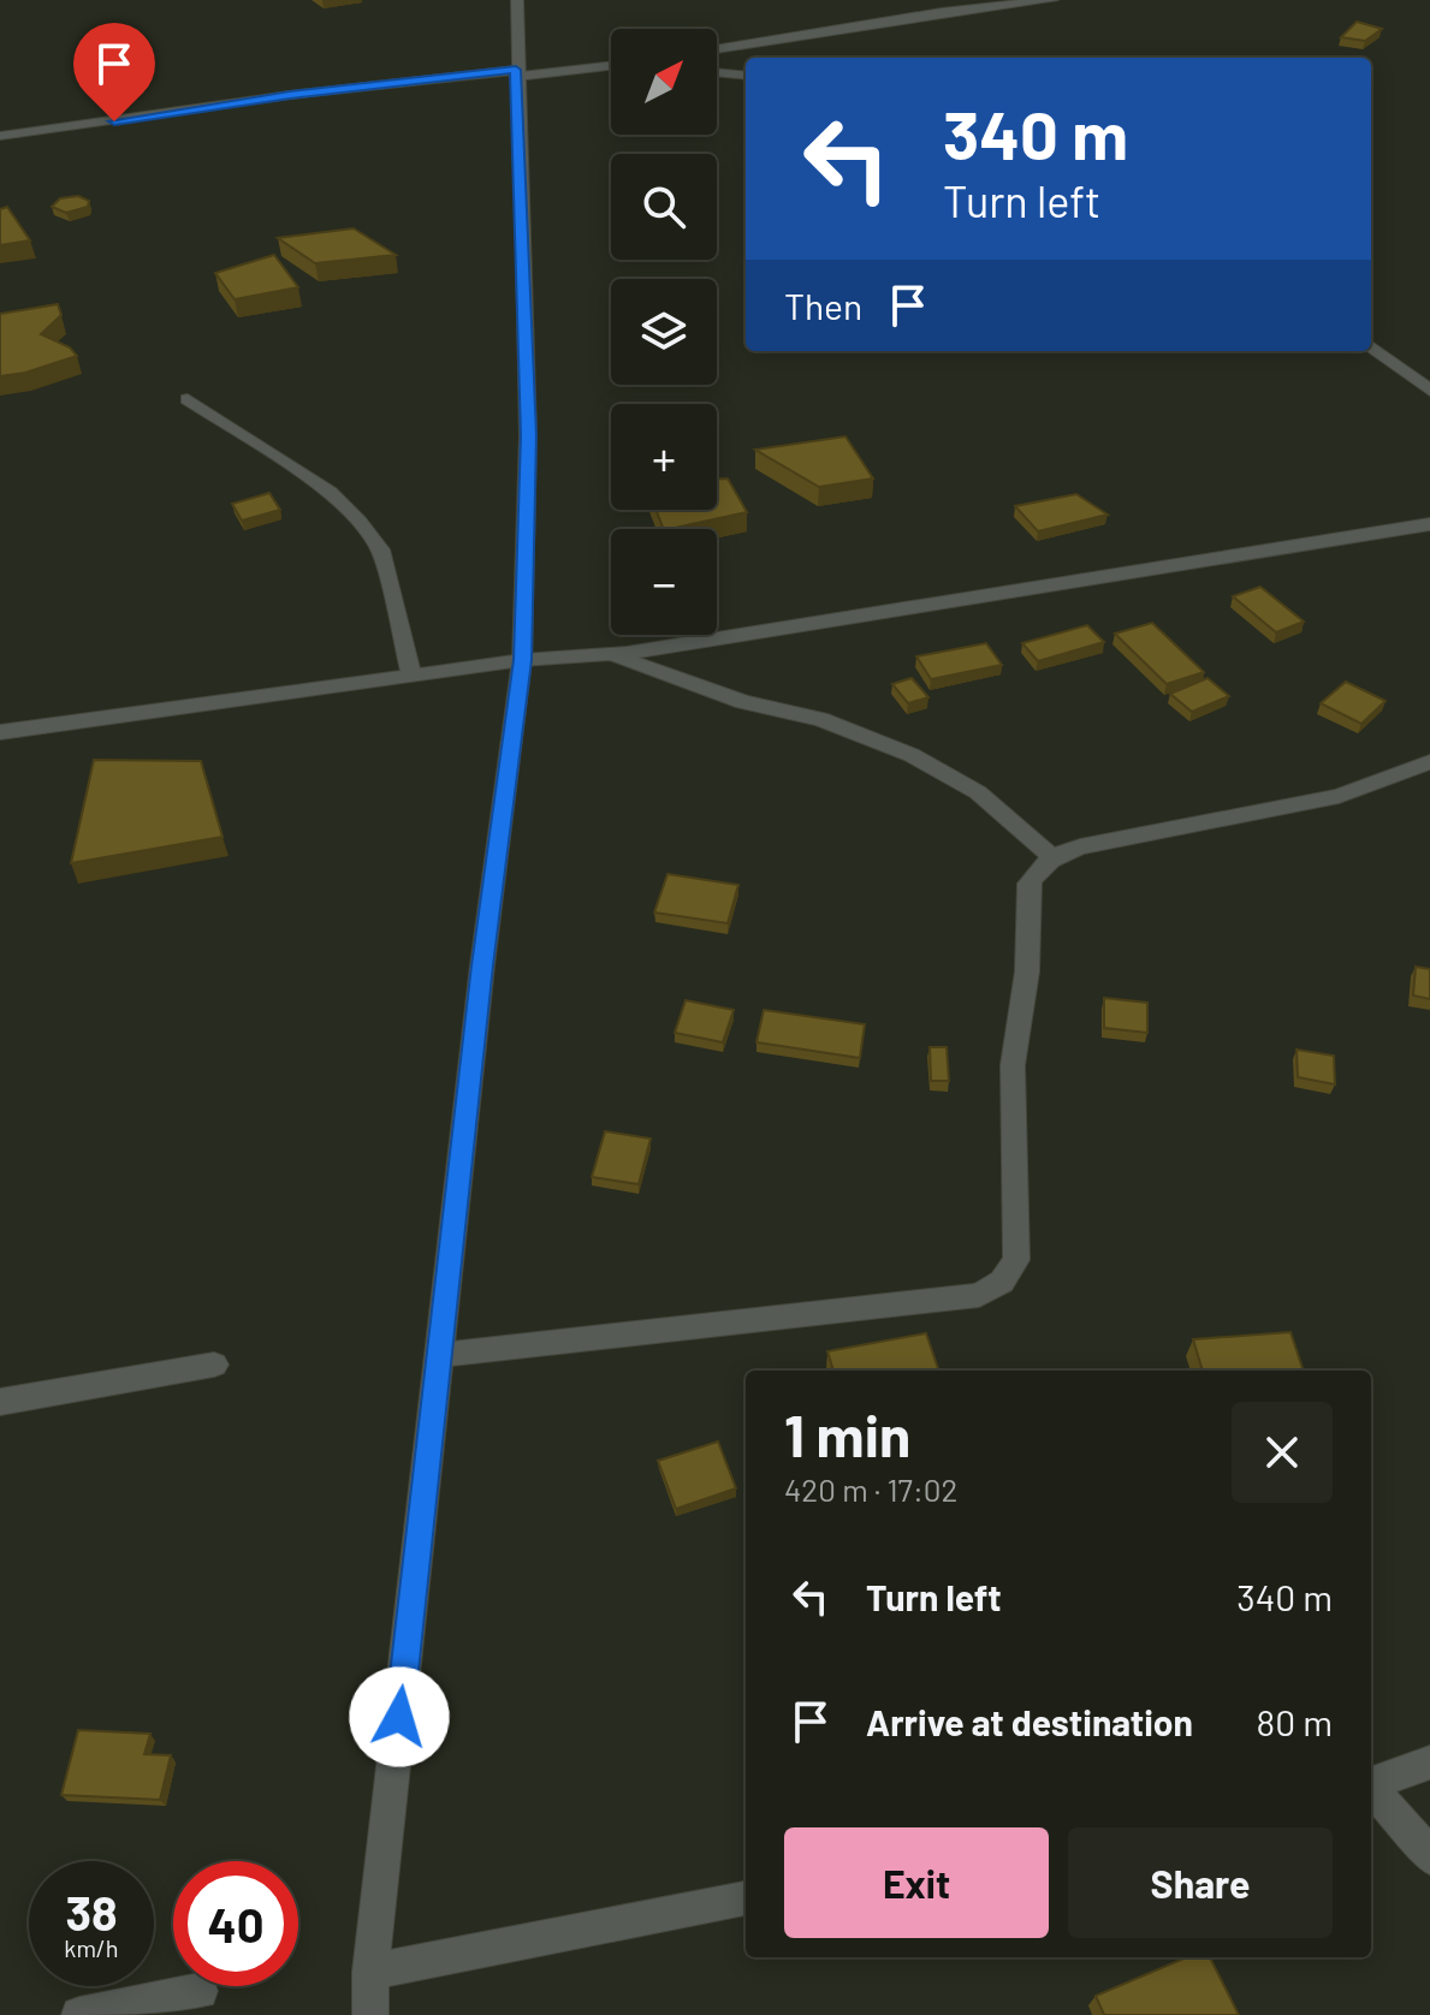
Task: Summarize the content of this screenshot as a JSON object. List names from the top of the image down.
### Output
{
  "north": "top right",
  "page": {
    "map_buttons": ["+", "−"],
    "turn": ["340 m", "Turn left"],
    "then": "Then",
    "heading": ["1 min", "420 m · 17:02"],
    "list": [
      {
        "name": "Turn left",
        "value": "340 m"
      },
      {
        "name": "Arrive at destination",
        "value": "80 m"
      }
    ],
    "buttons": ["Exit", "Share"],
    "speed": "38 km/h",
    "limit": "40"
  }
}
